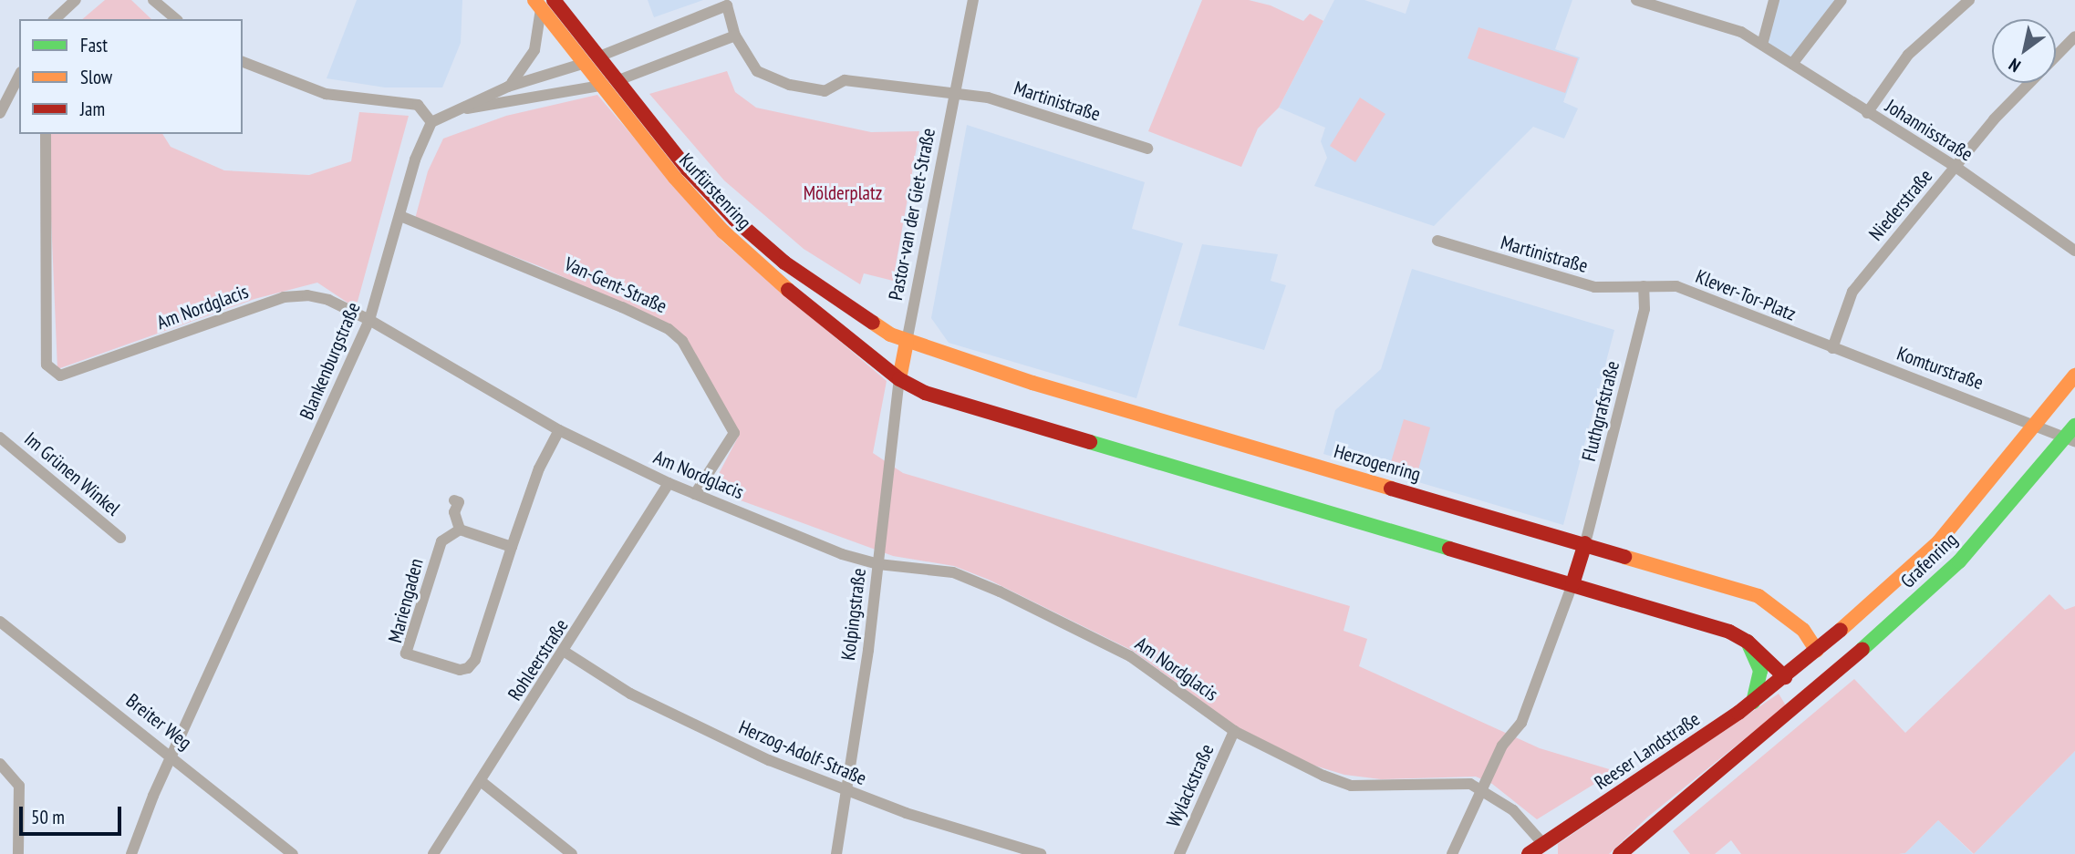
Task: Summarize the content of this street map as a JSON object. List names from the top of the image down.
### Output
{
  "streets": {
    "main road": [
      "Kurfürstenring",
      "Herzogenring",
      "Grafenring",
      "Reeser Landstraße"
    ],
    "street": [
      "Martinistraße",
      "Johannisstraße",
      "Niederstraße",
      "Pastor-van der Giet-Straße",
      "Van-Gent-Straße",
      "Klever-Tor-Platz",
      "Am Nordglacis",
      "Blankenburgstraße",
      "Komturstraße",
      "Fluthgrafstraße",
      "Im Grünen Winkel",
      "Mariengaden",
      "Kolpingstraße",
      "Rohleerstraße",
      "Breiter Weg",
      "Herzog-Adolf-Straße",
      "Wylackstraße"
    ]
  },
  "crossings": [
    ["Martinistraße", "Pastor-van der Giet-Straße"],
    ["Martinistraße", "Klever-Tor-Platz"],
    ["Martinistraße", "Fluthgrafstraße"],
    ["Johannisstraße", "Niederstraße"],
    ["Kurfürstenring", "Pastor-van der Giet-Straße"],
    ["Kurfürstenring", "Herzogenring"],
    ["Kurfürstenring", "Kolpingstraße"],
    ["Niederstraße", "Klever-Tor-Platz"],
    ["Niederstraße", "Komturstraße"],
    ["Pastor-van der Giet-Straße", "Herzogenring"],
    ["Van-Gent-Straße", "Am Nordglacis"],
    ["Van-Gent-Straße", "Blankenburgstraße"],
    ["Klever-Tor-Platz", "Komturstraße"],
    ["Klever-Tor-Platz", "Fluthgrafstraße"],
    ["Am Nordglacis", "Blankenburgstraße"],
    ["Am Nordglacis", "Mariengaden"],
    ["Am Nordglacis", "Kolpingstraße"],
    ["Am Nordglacis", "Rohleerstraße"],
    ["Am Nordglacis", "Reeser Landstraße"],
    ["Am Nordglacis", "Wylackstraße"],
    ["Blankenburgstraße", "Breiter Weg"],
    ["Komturstraße", "Grafenring"],
    ["Fluthgrafstraße", "Herzogenring"],
    ["Herzogenring", "Grafenring"],
    ["Grafenring", "Reeser Landstraße"],
    ["Kolpingstraße", "Herzog-Adolf-Straße"],
    ["Rohleerstraße", "Herzog-Adolf-Straße"]
  ],
  "parks": ["Mölderplatz"],
  "legend": ["Fast", "Slow", "Jam"],
  "scale_bar": "50 m",
  "north": "bottom left"
}
